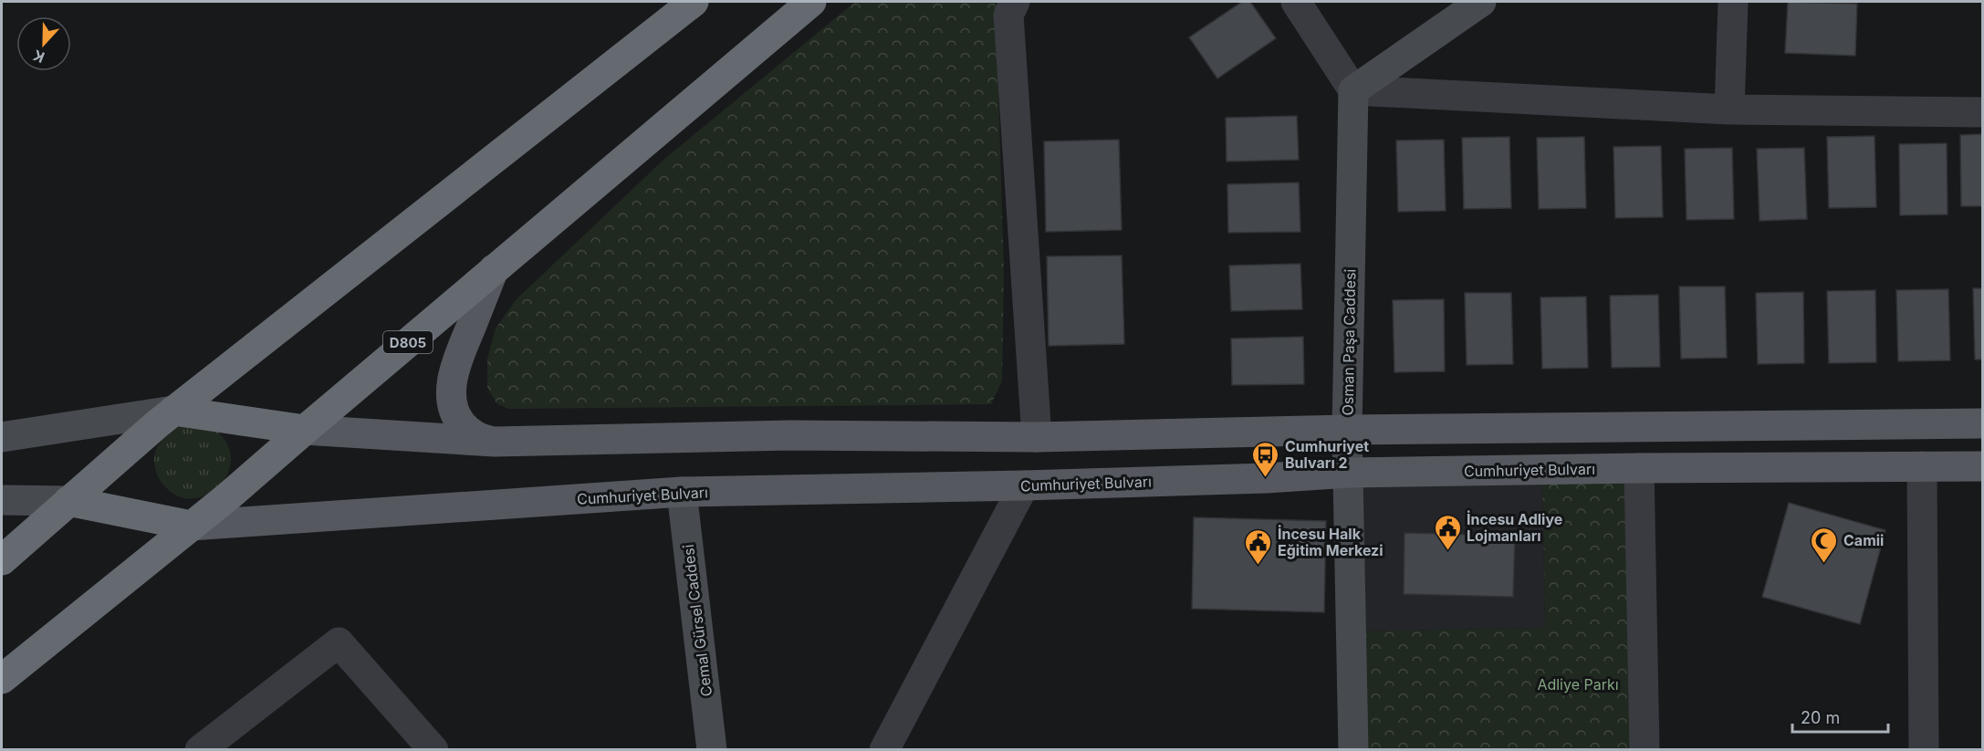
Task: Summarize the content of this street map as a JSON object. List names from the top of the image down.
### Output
{
  "streets": {
    "highway": ["D805"],
    "main road": ["Osman Paşa Caddesi", "Cumhuriyet Bulvarı", "Cemal Gürsel Caddesi"]
  },
  "crossings": [
    ["D805", "Cumhuriyet Bulvarı"],
    ["Osman Paşa Caddesi", "Cumhuriyet Bulvarı"],
    ["Cumhuriyet Bulvarı", "Cemal Gürsel Caddesi"]
  ],
  "parks": ["Adliye Parkı"],
  "places": {
    "bus stop": ["Cumhuriyet Bulvarı 2"],
    "public building": ["İncesu Adliye Lojmanları", "İncesu Halk Eğitim Merkezi"],
    "mosque": ["Camii"]
  },
  "scale_bar": "20 m",
  "north": "bottom"
}
